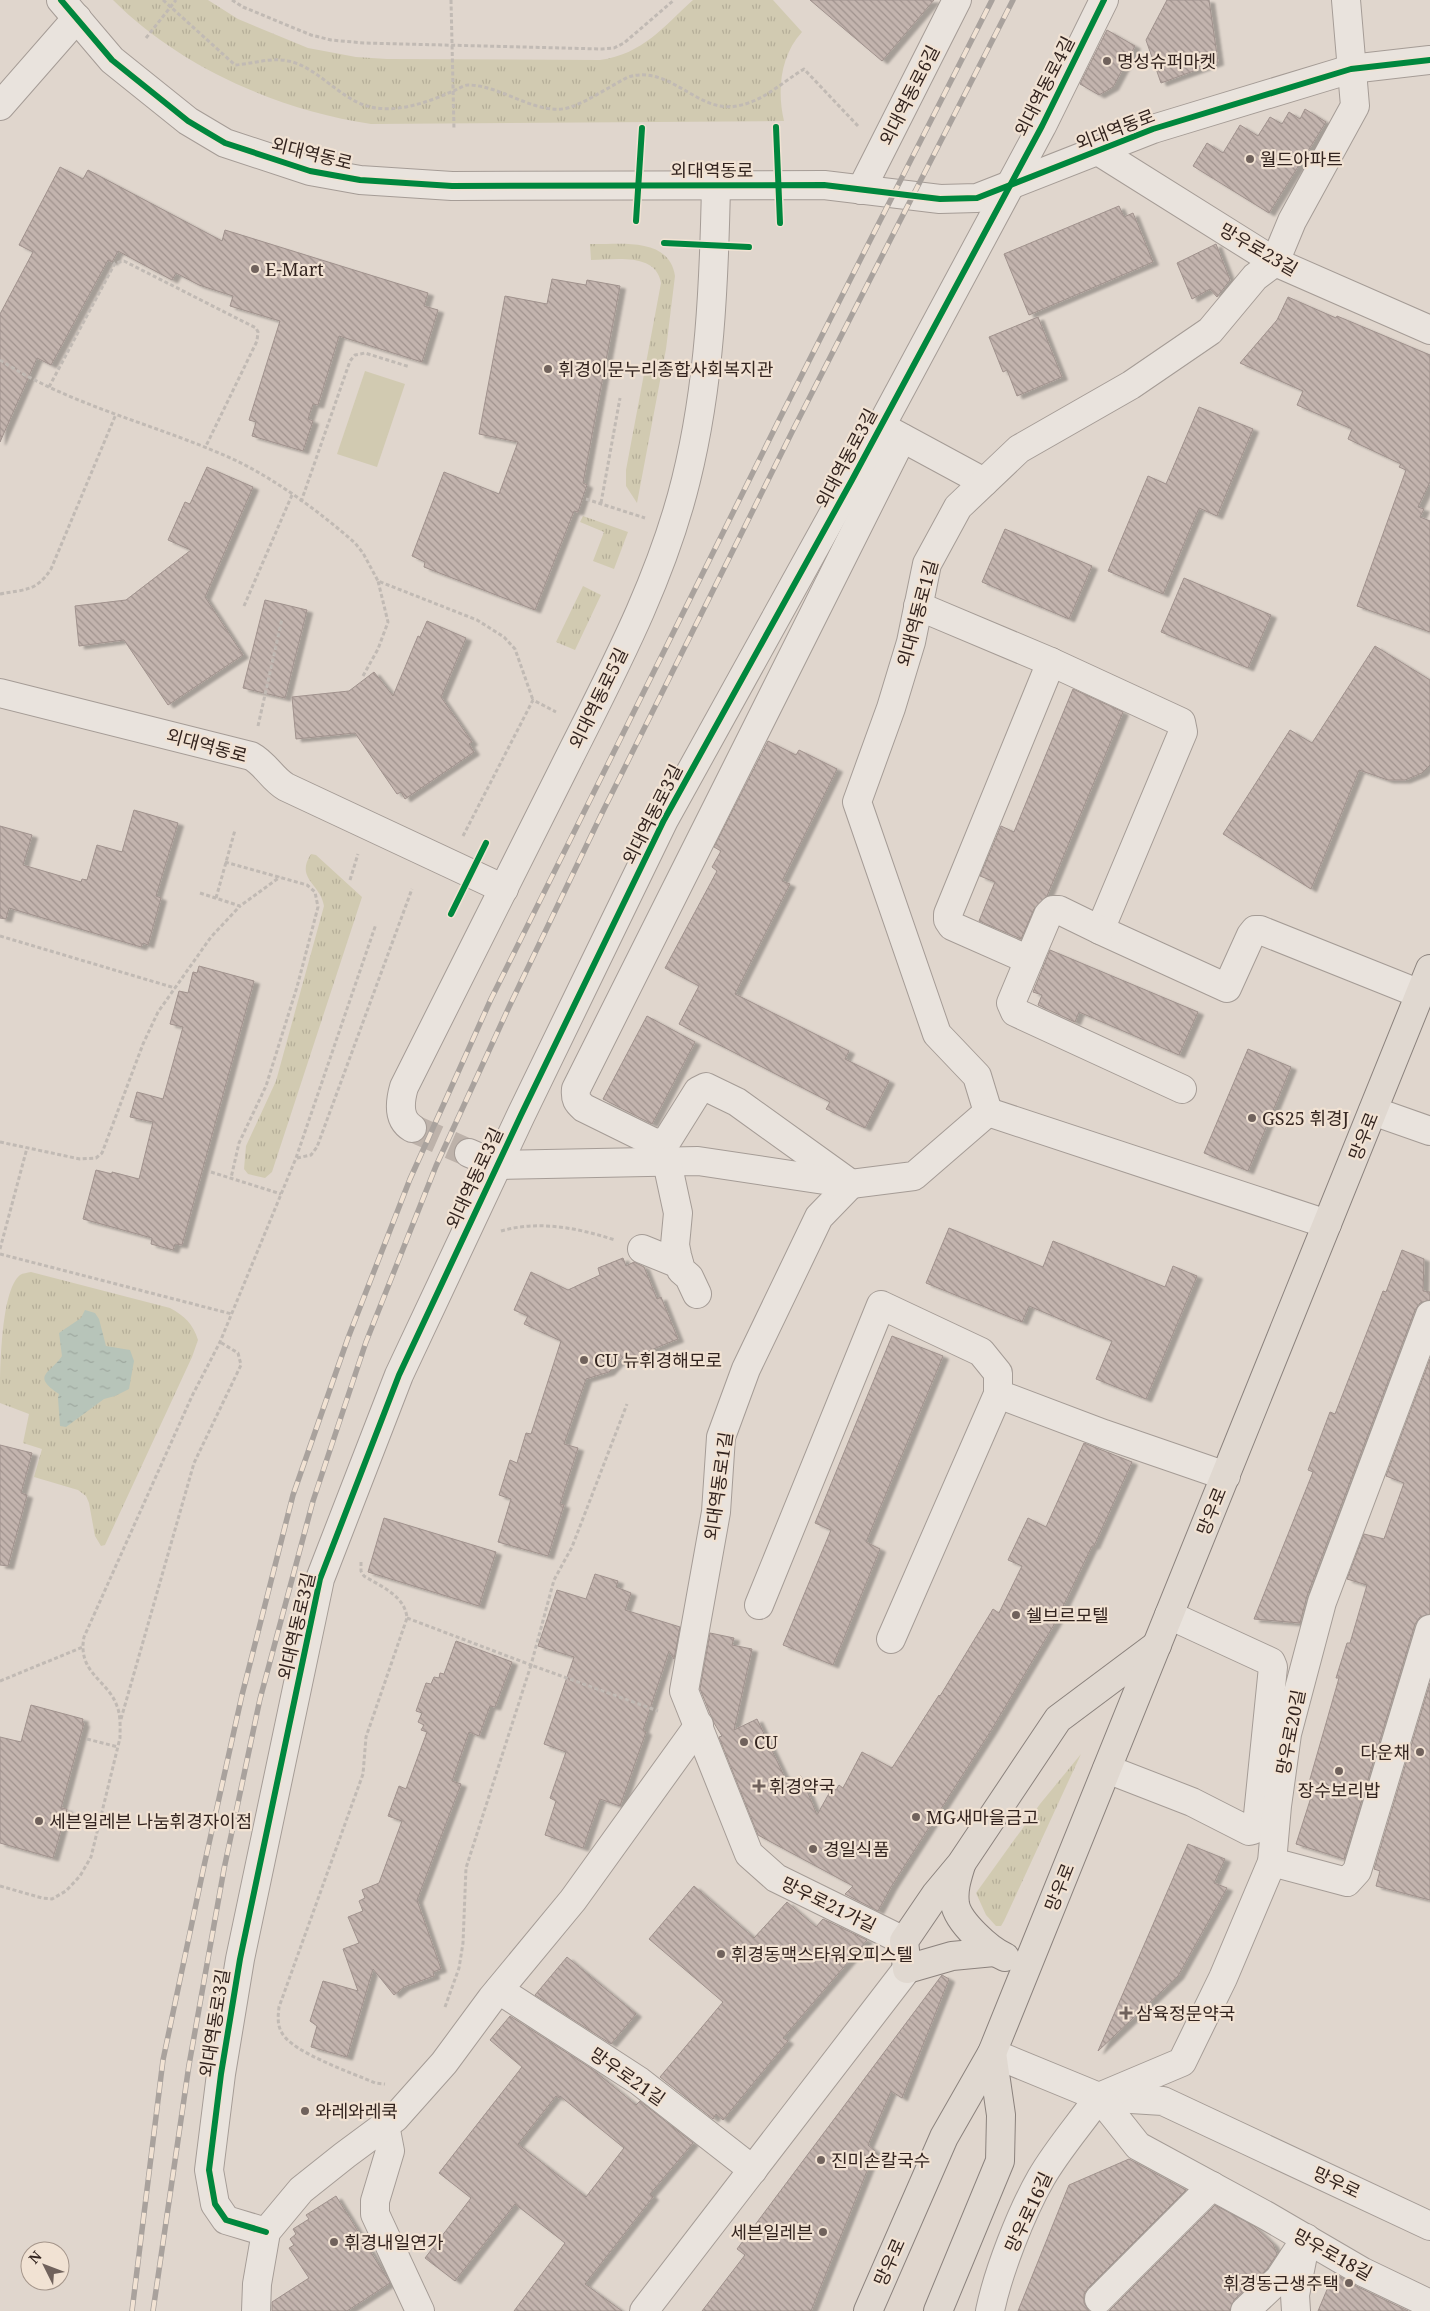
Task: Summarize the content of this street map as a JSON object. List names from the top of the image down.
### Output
{
  "streets": {
    "main road": ["망우로"],
    "street": [
      "외대역동로4길",
      "외대역동로6길",
      "외대역동로",
      "망우로23길",
      "외대역동로3길",
      "외대역동로1길",
      "외대역동로5길",
      "망우로20길",
      "망우로21가길",
      "망우로21길",
      "망우로16길",
      "망우로18길"
    ]
  },
  "crossings": [
    ["외대역동로4길", "외대역동로"],
    ["외대역동로4길", "외대역동로3길"],
    ["외대역동로6길", "외대역동로"],
    ["외대역동로", "망우로23길"],
    ["외대역동로", "외대역동로3길"],
    ["외대역동로", "외대역동로5길"],
    ["망우로23길", "외대역동로1길"],
    ["외대역동로1길", "망우로21가길"],
    ["망우로", "망우로20길"],
    ["망우로", "망우로16길"],
    ["망우로", "망우로18길"],
    ["망우로20길", "망우로16길"],
    ["망우로20길", "망우로18길"],
    ["망우로16길", "망우로18길"]
  ],
  "places": {
    "other": [
      "명성슈퍼마켓",
      "월드아파트",
      "E-Mart",
      "휘경이문누리종합사회복지관",
      "GS25 휘경J",
      "CU 뉴휘경해모로",
      "쉘브르모텔",
      "CU",
      "다운채",
      "장수보리밥",
      "MG새마을금고",
      "세븐일레븐 나눔휘경자이점",
      "경일식품",
      "휘경동맥스타워오피스텔",
      "와레와레쿡",
      "진미손칼국수",
      "세븐일레븐",
      "휘경내일연가",
      "휘경동근생주택"
    ],
    "health": ["휘경약국", "삼육정문약국"]
  },
  "north": "top left"
}
